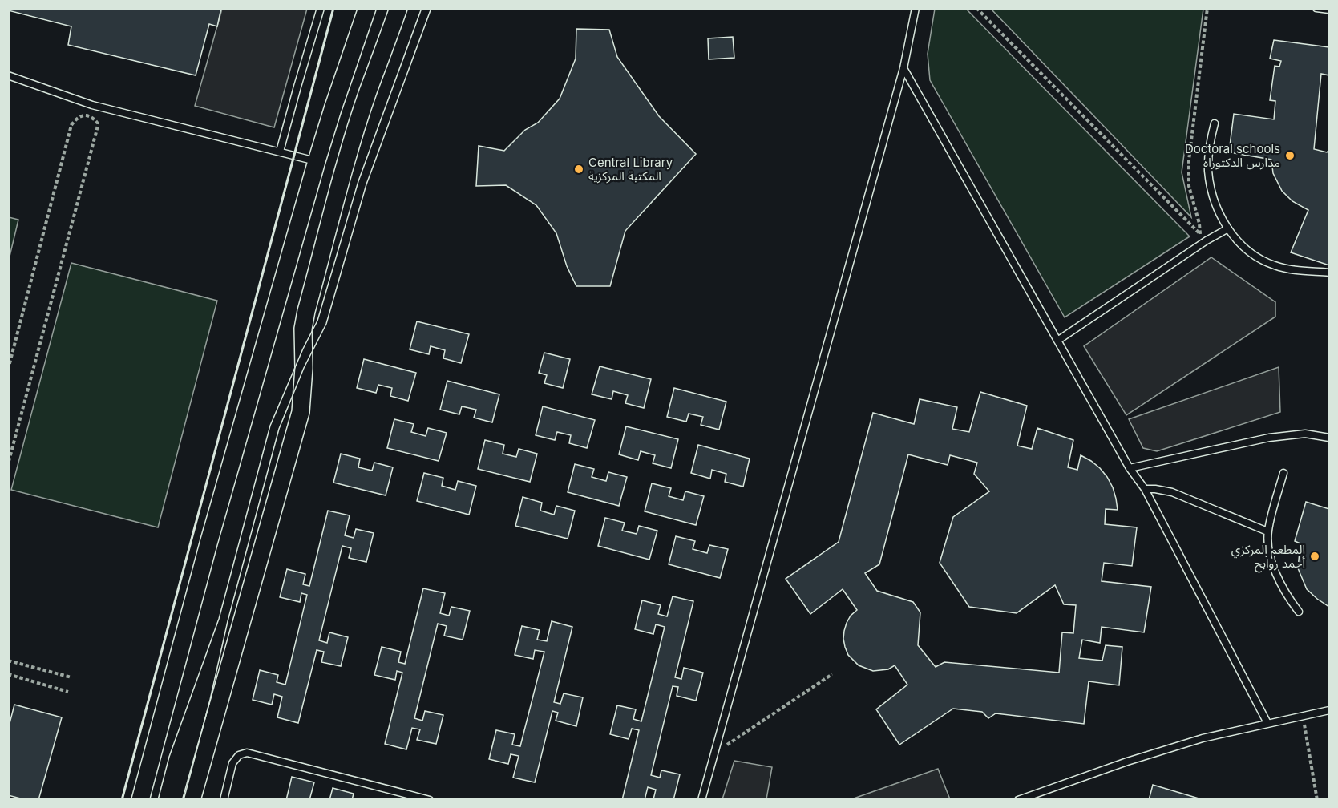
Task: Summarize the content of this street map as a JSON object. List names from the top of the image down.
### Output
{
  "places": ["Doctoral schools مدارس الدكتوراه", "Central Library المكتبة المركزية", "المطعم المركزي أحمد روابح"]
}
